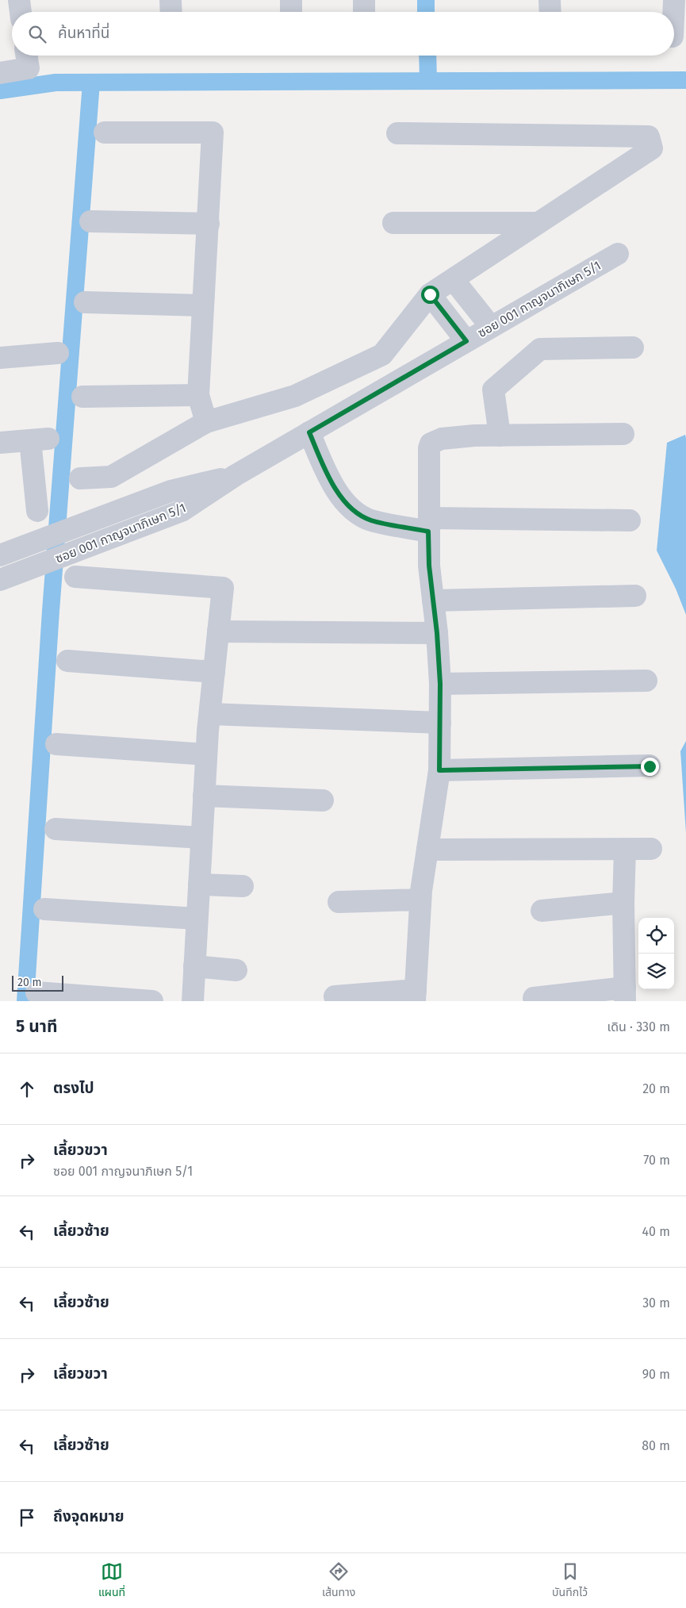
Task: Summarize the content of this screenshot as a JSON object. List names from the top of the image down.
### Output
{
  "streets": {
    "street": ["ซอย 001 กาญจนาภิเษก 5/1"]
  },
  "scale_bar": "20 m",
  "page": {
    "search": "ค้นหาที่นี่",
    "scale": "20 m",
    "heading": ["5 นาที", "เดิน · 330 m"],
    "list": [
      ["ตรงไป", "20 m"],
      ["เลี้ยวขวา", "ซอย 001 กาญจนาภิเษก 5/1", "70 m"],
      ["เลี้ยวซ้าย", "40 m"],
      ["เลี้ยวซ้าย", "30 m"],
      ["เลี้ยวขวา", "90 m"],
      ["เลี้ยวซ้าย", "80 m"],
      "ถึงจุดหมาย"
    ],
    "nav": ["แผนที่", "เส้นทาง", "บันทึกไว้"]
  }
}
